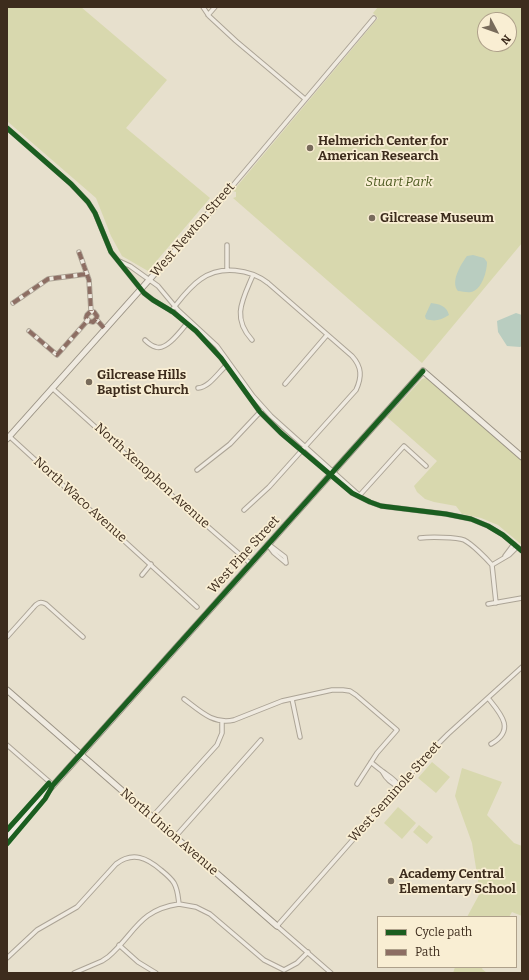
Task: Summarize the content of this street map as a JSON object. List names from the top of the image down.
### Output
{
  "streets": {
    "street": [
      "West Newton Street",
      "North Xenophon Avenue",
      "North Waco Avenue",
      "West Pine Street",
      "West Seminole Street",
      "North Union Avenue"
    ]
  },
  "crossings": [
    ["West Newton Street", "North Xenophon Avenue"],
    ["West Newton Street", "North Waco Avenue"],
    ["North Xenophon Avenue", "West Pine Street"],
    ["West Pine Street", "North Union Avenue"],
    ["West Seminole Street", "North Union Avenue"]
  ],
  "parks": ["Stuart Park"],
  "places": [
    "Helmerich Center for American Research",
    "Gilcrease Museum",
    "Gilcrease Hills Baptist Church",
    "Academy Central Elementary School"
  ],
  "legend": ["Cycle path", "Path"],
  "north": "bottom right"
}
